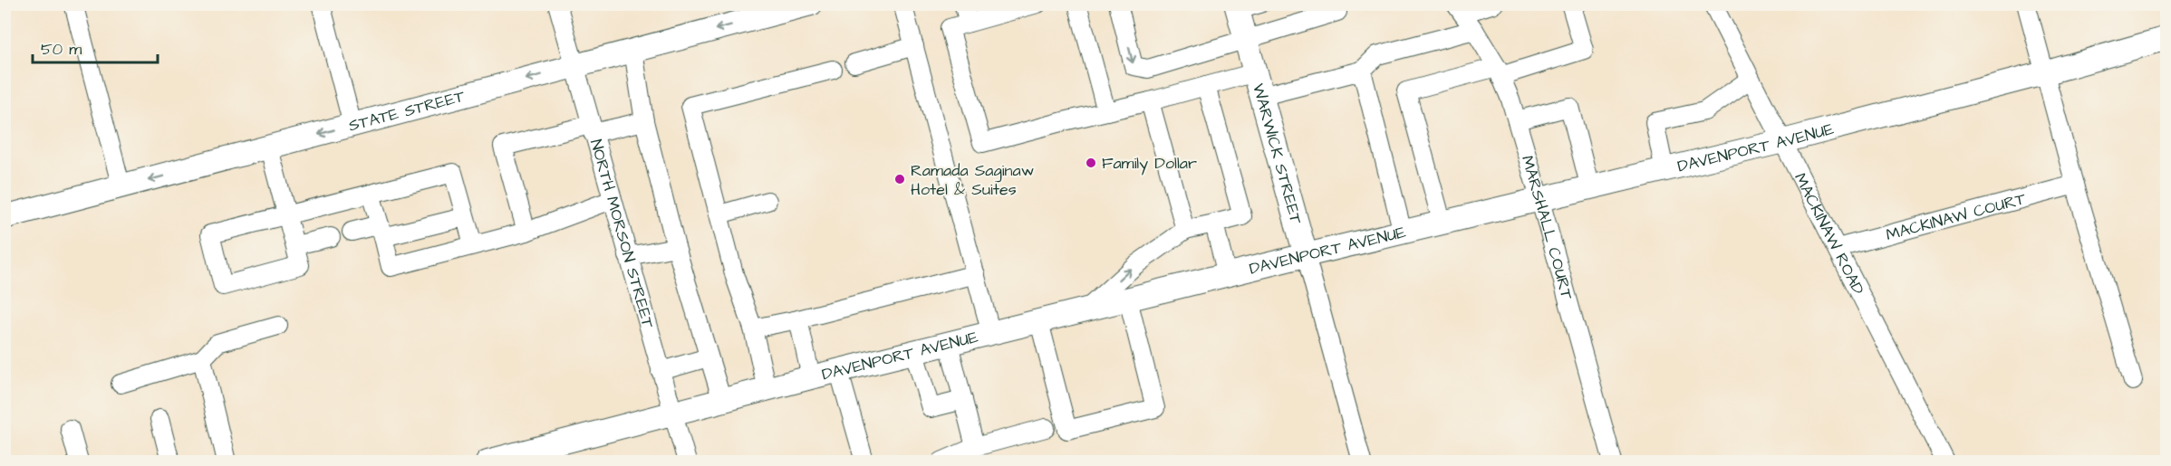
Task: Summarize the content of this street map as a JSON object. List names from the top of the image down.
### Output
{
  "streets": {
    "main road": ["STATE STREET", "DAVENPORT AVENUE", "WARWICK STREET"],
    "street": [
      "MACKINAW COURT",
      "MARSHALL COURT",
      "MACKINAW ROAD",
      "NORTH MORSON STREET"
    ]
  },
  "crossings": [
    ["STATE STREET", "NORTH MORSON STREET"],
    ["DAVENPORT AVENUE", "WARWICK STREET"],
    ["DAVENPORT AVENUE", "MARSHALL COURT"],
    ["DAVENPORT AVENUE", "MACKINAW ROAD"],
    ["DAVENPORT AVENUE", "NORTH MORSON STREET"],
    ["MACKINAW COURT", "MACKINAW ROAD"]
  ],
  "one_way": ["STATE STREET"],
  "places": ["Family Dollar", "Ramada Saginaw Hotel & Suites"],
  "scale_bar": "50 m"
}
